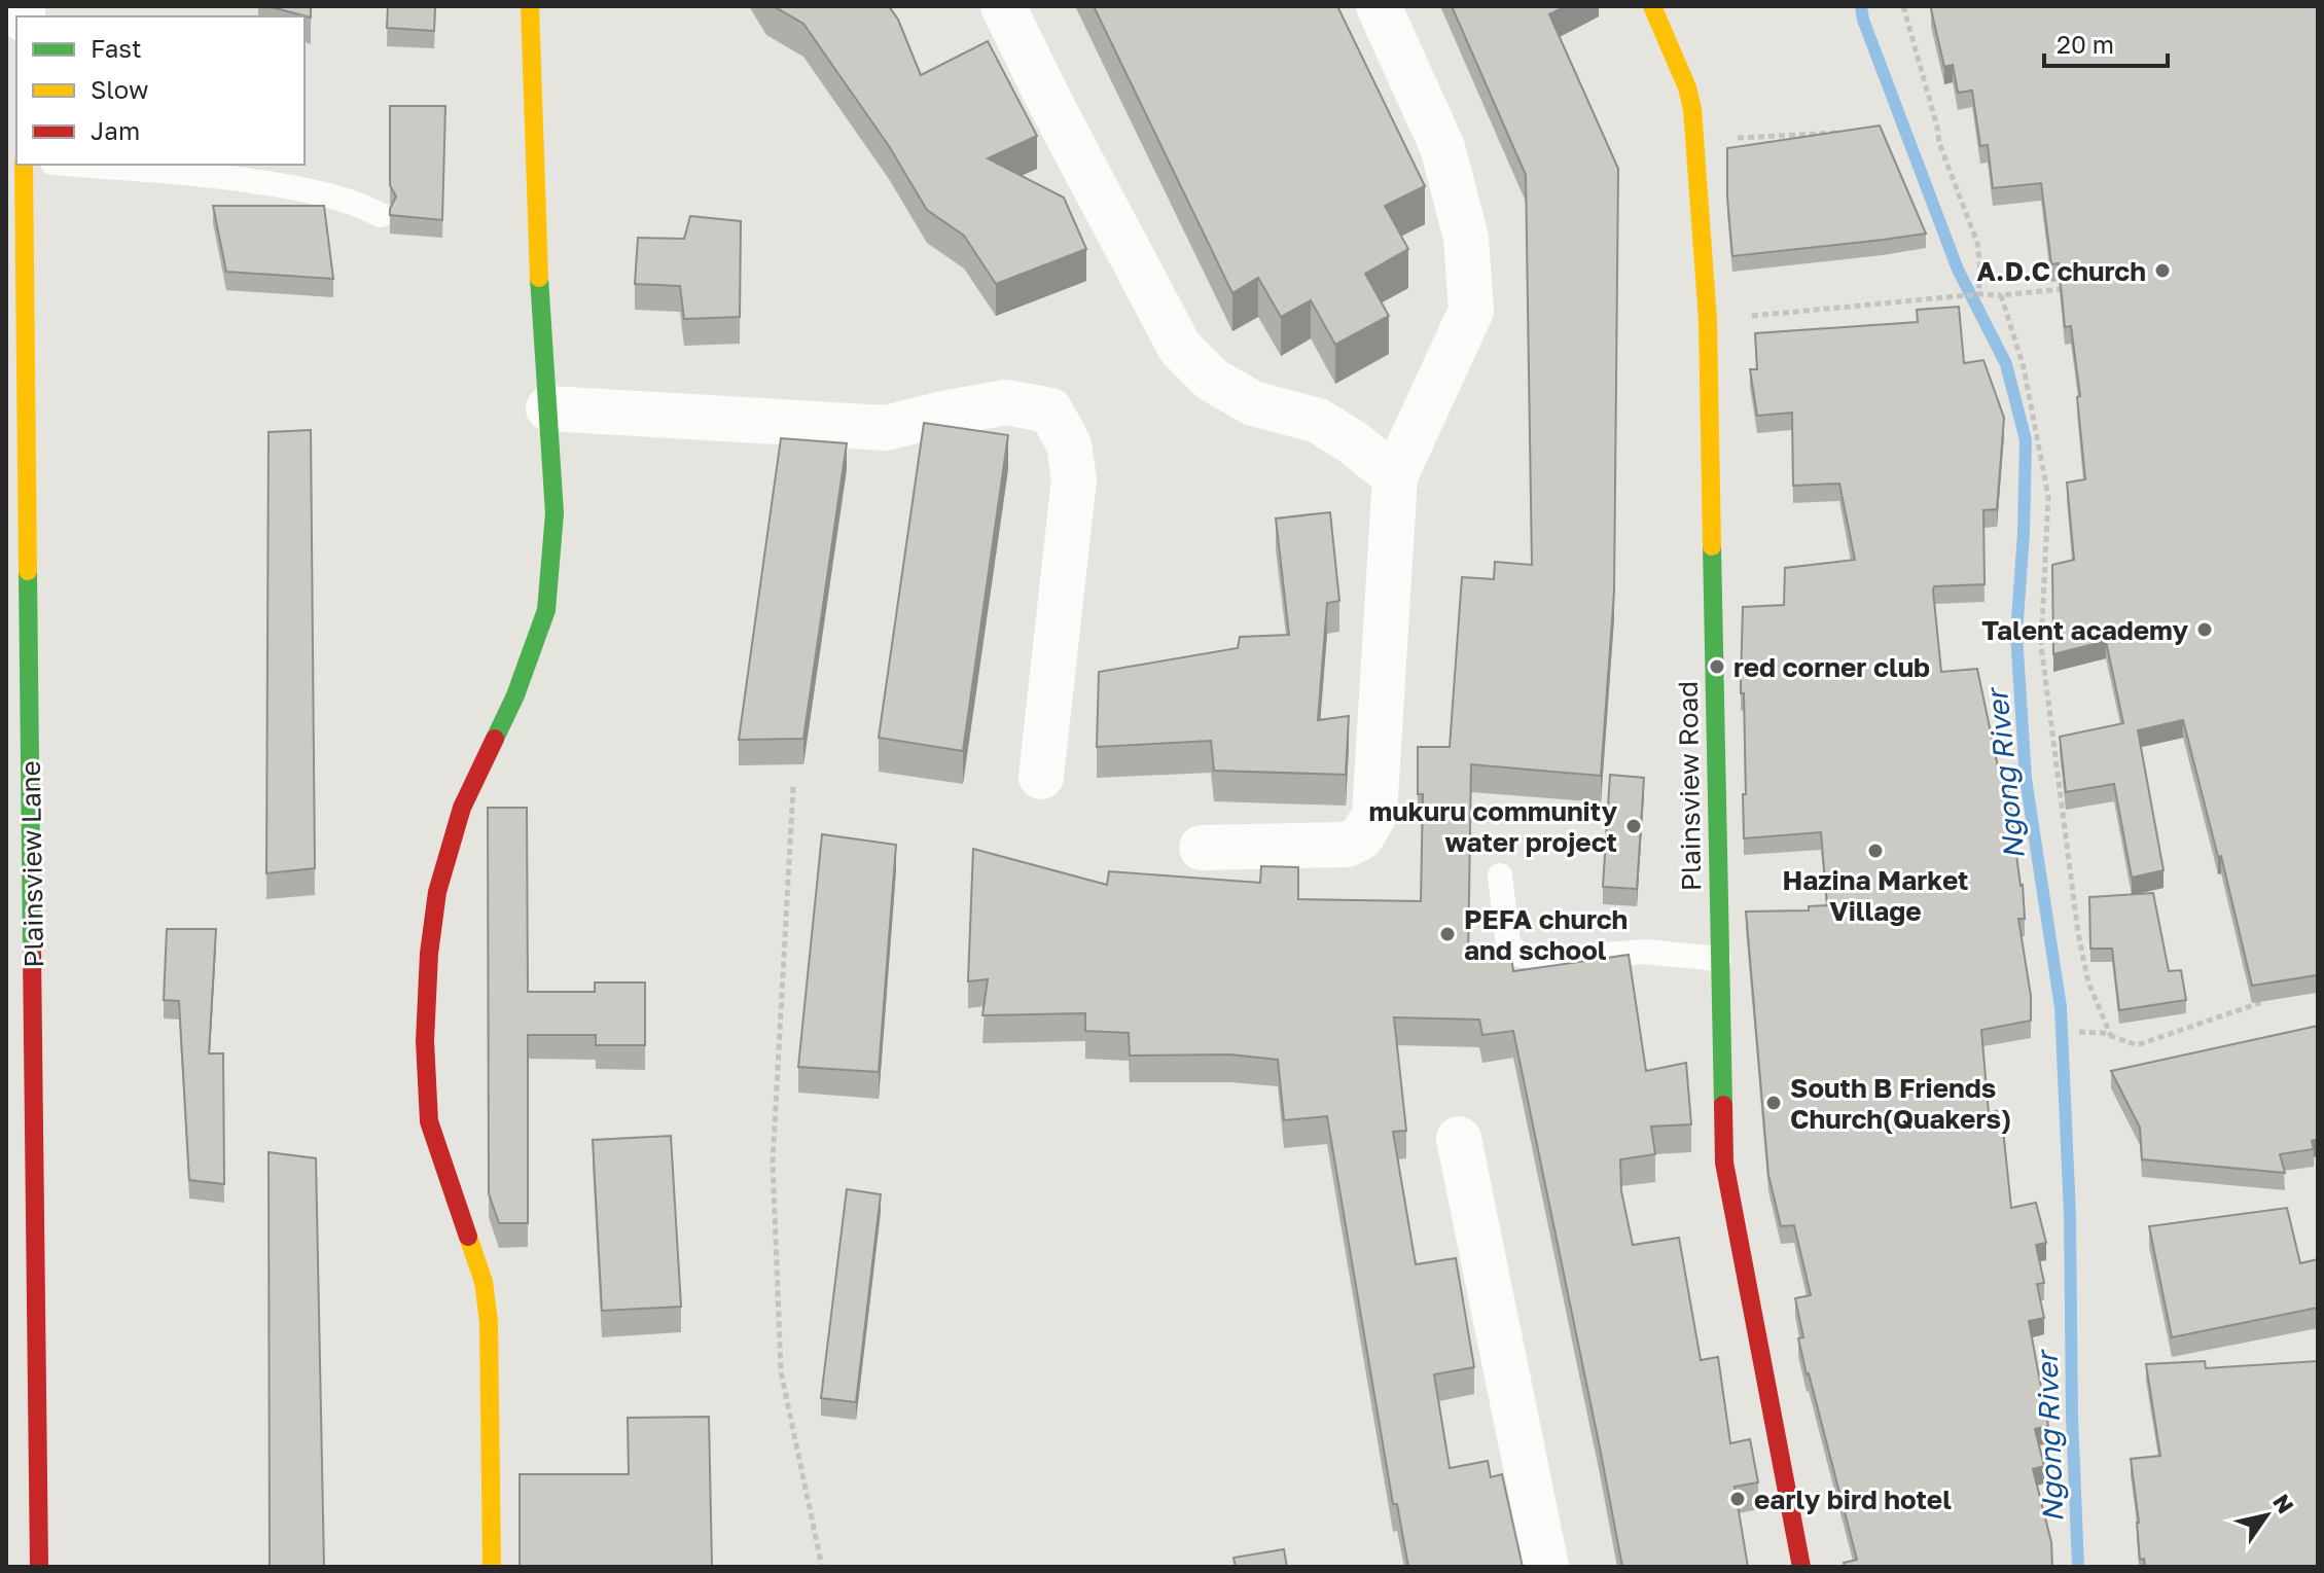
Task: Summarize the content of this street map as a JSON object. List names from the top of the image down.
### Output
{
  "streets": {
    "street": ["Plainsview Road", "Plainsview Lane"]
  },
  "water": ["Ngong River"],
  "places": [
    "A.D.C church",
    "Talent academy",
    "red corner club",
    "mukuru community water project",
    "Hazina Market Village",
    "PEFA church and school",
    "South B Friends Church(Quakers)",
    "early bird hotel"
  ],
  "legend": ["Fast", "Slow", "Jam"],
  "scale_bar": "20 m",
  "north": "top right"
}
